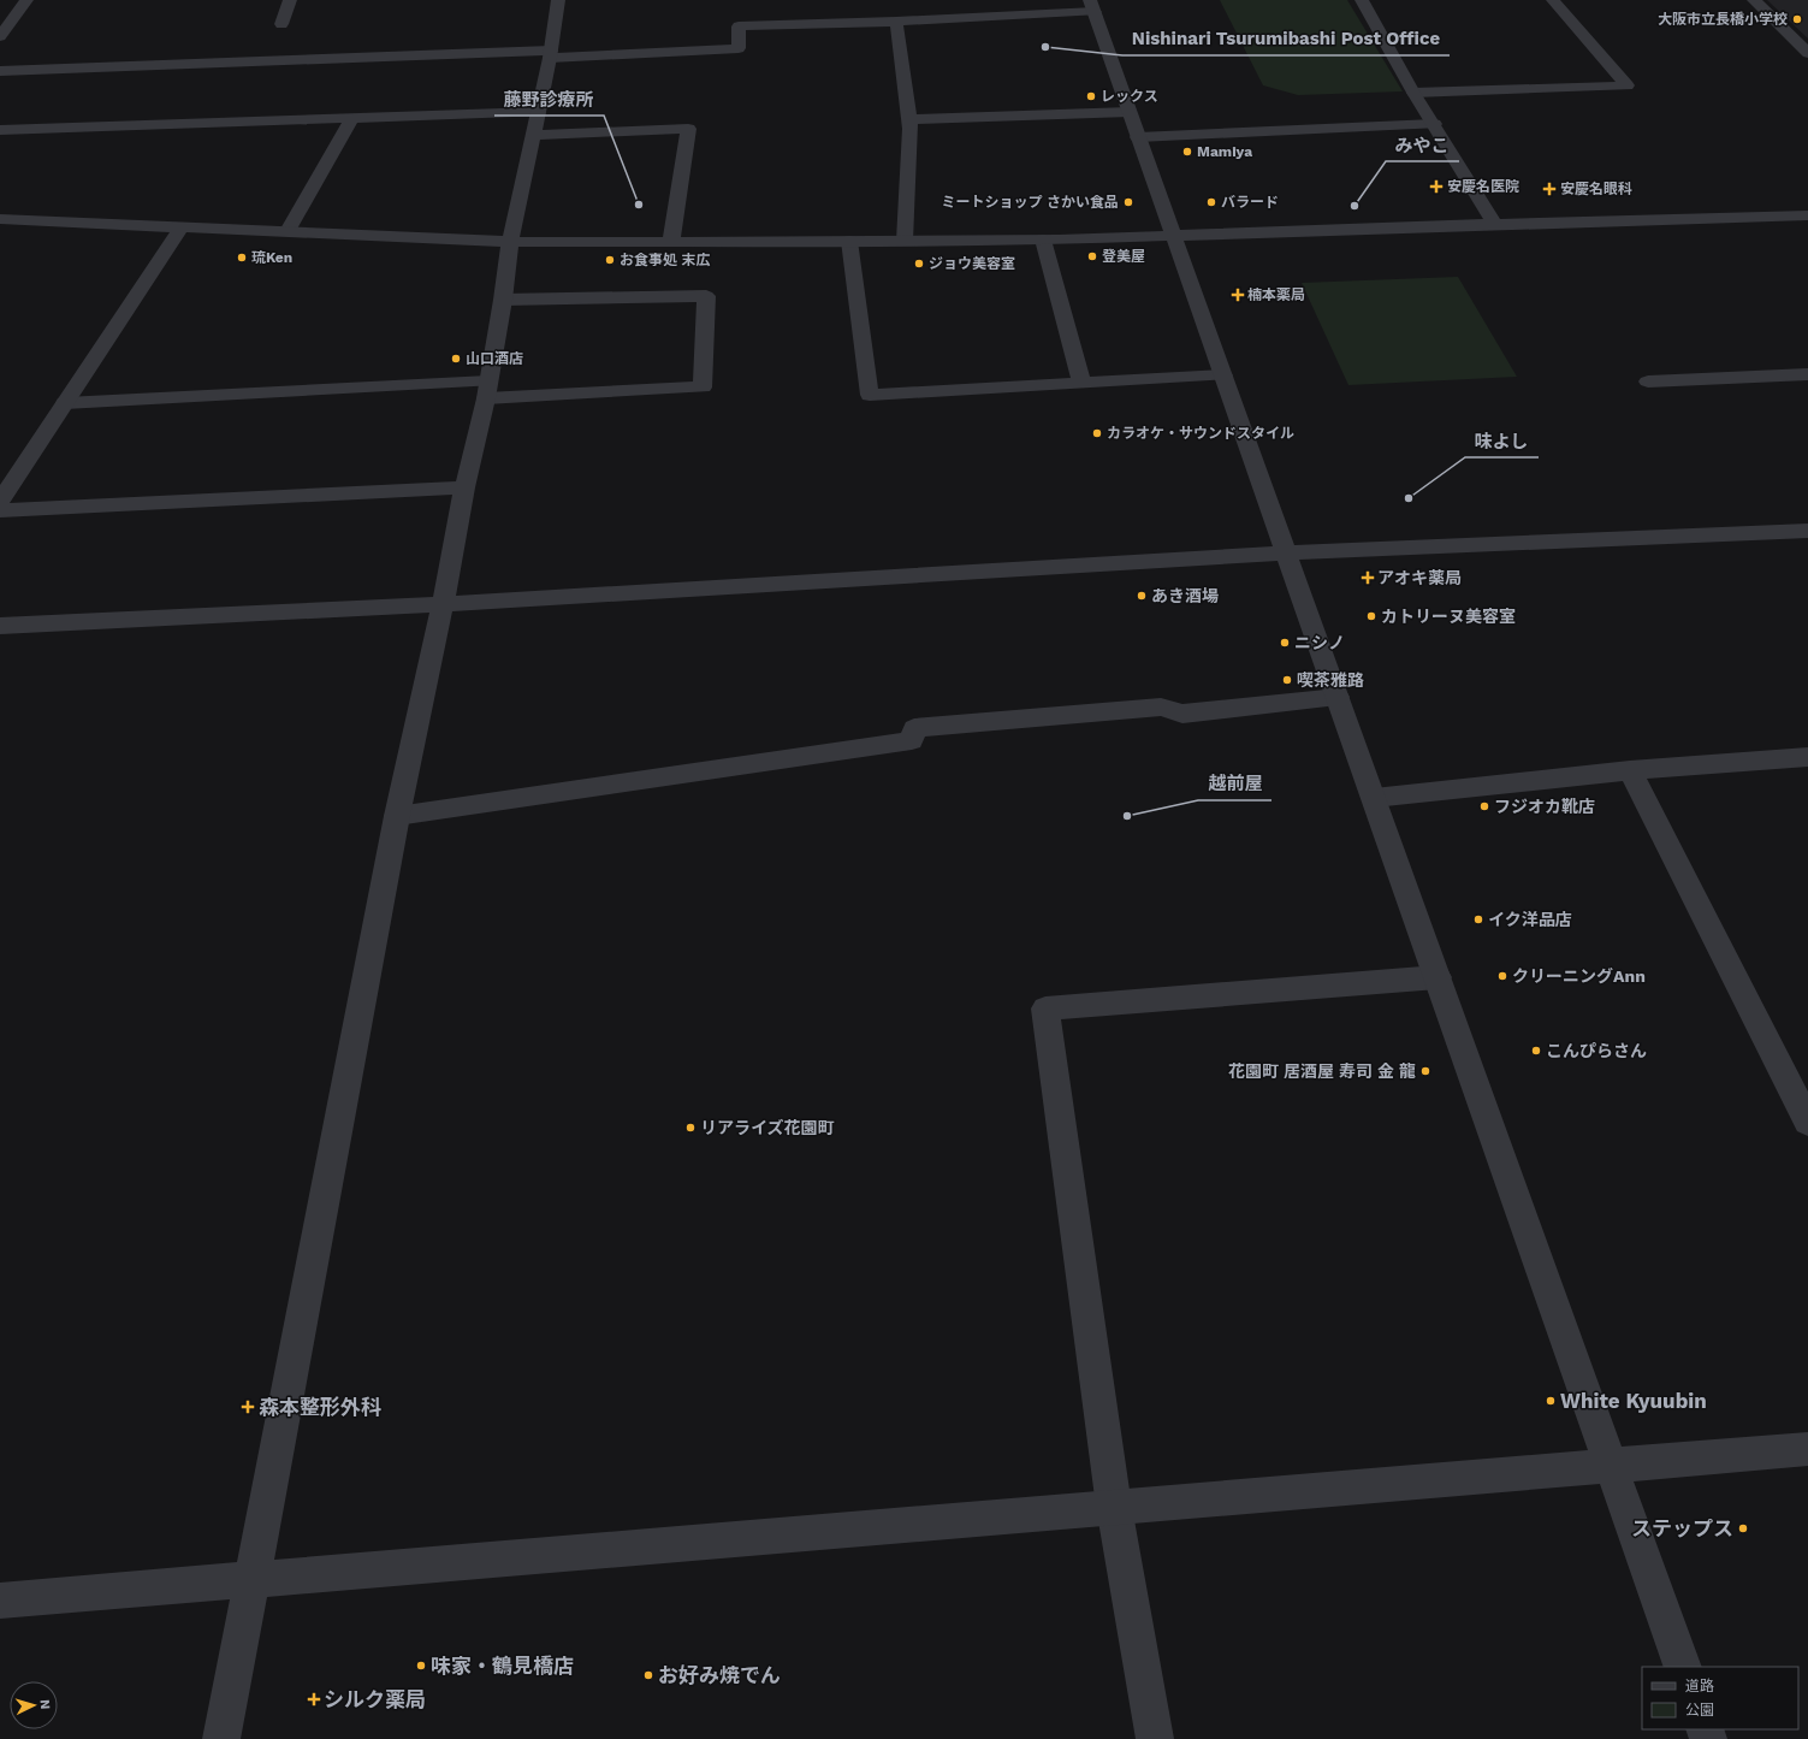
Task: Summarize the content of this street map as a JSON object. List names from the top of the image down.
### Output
{
  "places": {
    "other": [
      "大阪市立長橋小学校",
      "Nishinari Tsurumibashi Post Office",
      "レックス",
      "Mamiya",
      "ミートショップ さかい食品",
      "バラード",
      "藤野診療所",
      "みやこ",
      "登美屋",
      "琉Ken",
      "お食事処 末広",
      "ジョウ美容室",
      "山口酒店",
      "カラオケ・サウンドスタイル",
      "味よし",
      "あき酒場",
      "カトリーヌ美容室",
      "ニシノ",
      "喫茶雅路",
      "フジオカ靴店",
      "越前屋",
      "イク洋品店",
      "クリーニングAnn",
      "こんぴらさん",
      "花園町 居酒屋 寿司 金 龍",
      "リアライズ花園町",
      "White Kyuubin",
      "ステップス",
      "味家・鶴見橋店",
      "お好み焼でん"
    ],
    "health": [
      "安慶名医院",
      "安慶名眼科",
      "楠本薬局",
      "アオキ薬局",
      "森本整形外科",
      "シルク薬局"
    ]
  },
  "legend": ["道路", "公園"],
  "north": "right"
}
